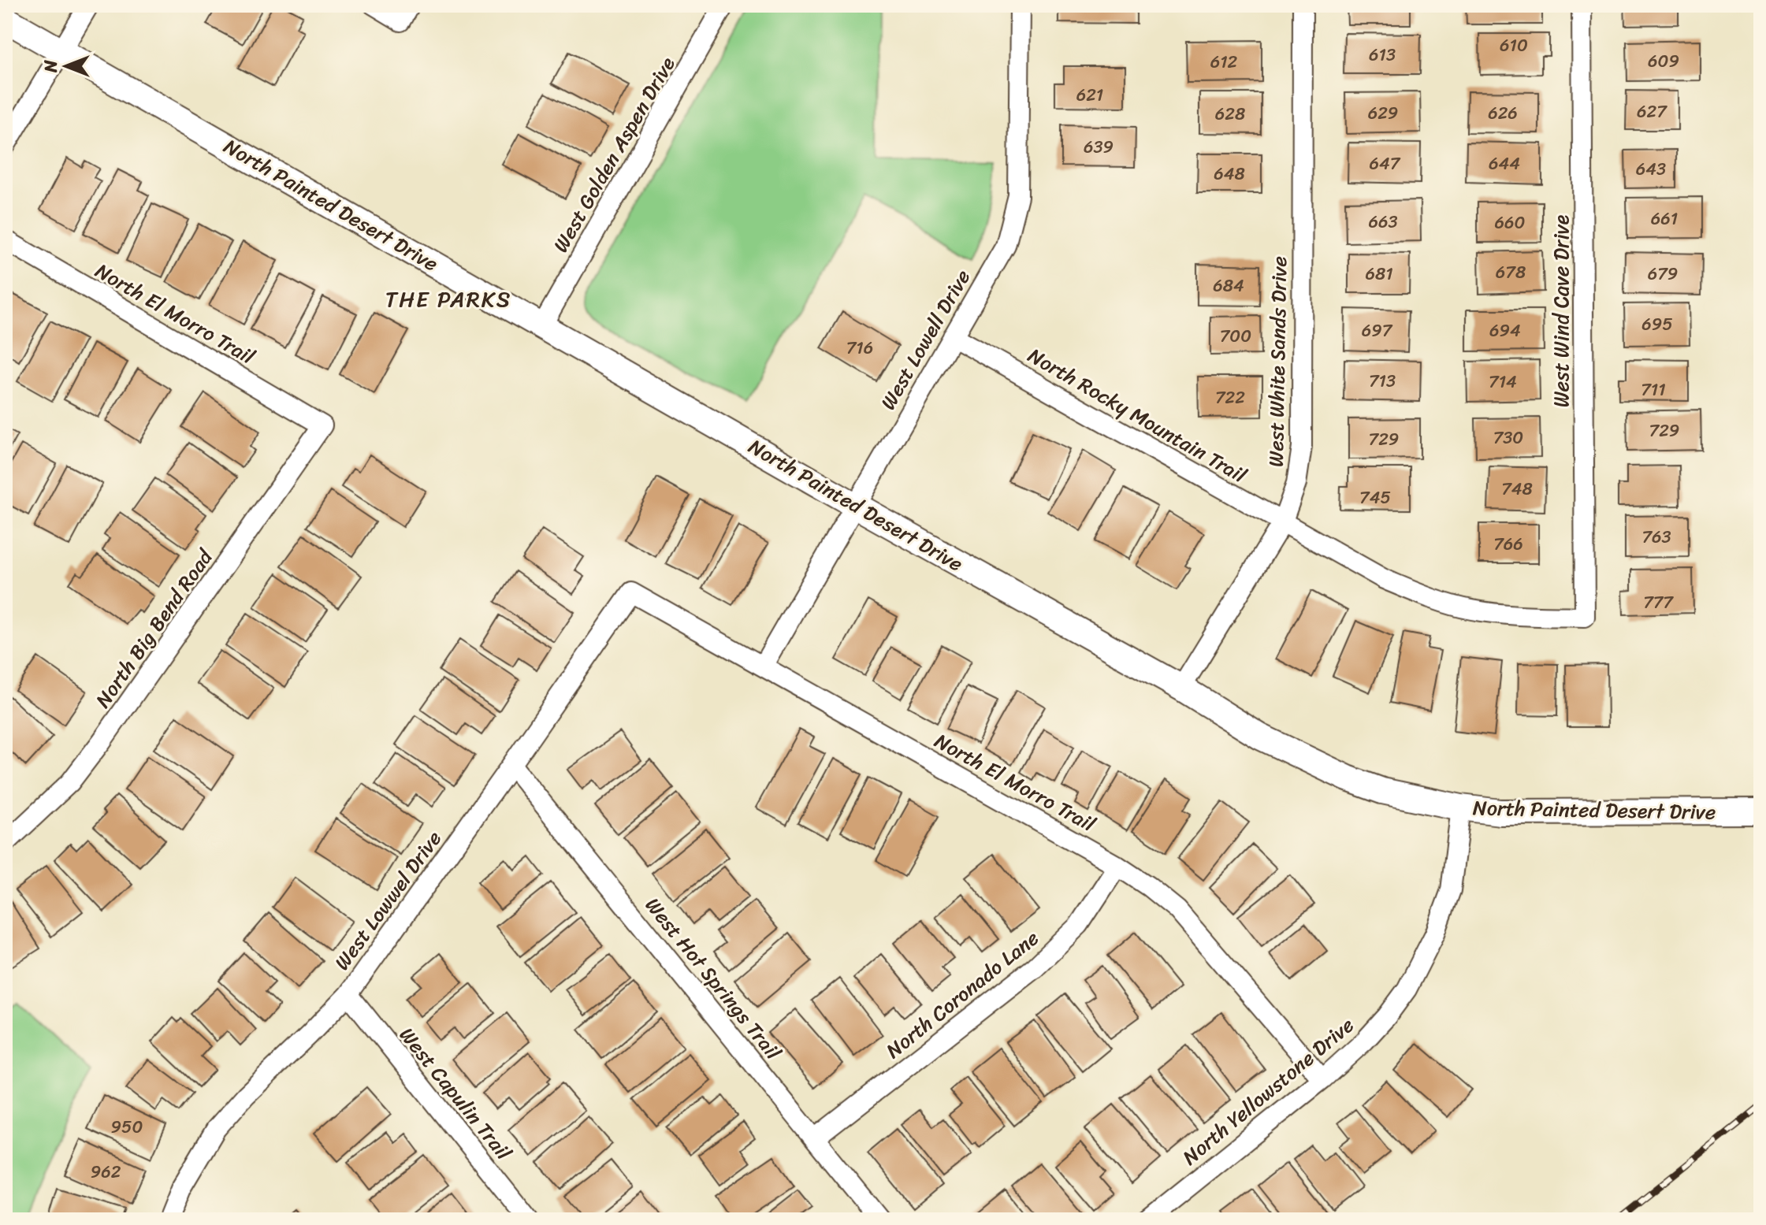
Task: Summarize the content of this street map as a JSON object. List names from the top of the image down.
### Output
{
  "streets": {
    "street": [
      "West Golden Aspen Drive",
      "North Painted Desert Drive",
      "West Wind Cave Drive",
      "North El Morro Trail",
      "West Lowell Drive",
      "West White Sands Drive",
      "North Rocky Mountain Trail",
      "North Big Bend Road",
      "West Lowwel Drive",
      "West Hot Springs Trail",
      "North Coronado Lane",
      "North Yellowstone Drive",
      "West Capulin Trail"
    ]
  },
  "crossings": [
    ["West Golden Aspen Drive", "North Painted Desert Drive"],
    ["North Painted Desert Drive", "West Lowell Drive"],
    ["North Painted Desert Drive", "West White Sands Drive"],
    ["North Painted Desert Drive", "North Yellowstone Drive"],
    ["West Wind Cave Drive", "North Rocky Mountain Trail"],
    ["North El Morro Trail", "West Lowell Drive"],
    ["North El Morro Trail", "North Big Bend Road"],
    ["North El Morro Trail", "West Lowwel Drive"],
    ["North El Morro Trail", "North Coronado Lane"],
    ["North El Morro Trail", "North Yellowstone Drive"],
    ["West Lowell Drive", "North Rocky Mountain Trail"],
    ["West White Sands Drive", "North Rocky Mountain Trail"],
    ["West Lowwel Drive", "West Hot Springs Trail"],
    ["West Lowwel Drive", "West Capulin Trail"],
    ["West Hot Springs Trail", "North Coronado Lane"]
  ],
  "districts": ["THE PARKS"],
  "house_numbers": [
    "610",
    "613",
    "609",
    "612",
    "621",
    "627",
    "629",
    "626",
    "628",
    "639",
    "647",
    "644",
    "643",
    "648",
    "661",
    "663",
    "660",
    "678",
    "681",
    "679",
    "684",
    "695",
    "697",
    "694",
    "700",
    "716",
    "713",
    "714",
    "711",
    "722",
    "729",
    "730",
    "729",
    "748",
    "745",
    "763",
    "766",
    "777",
    "950",
    "962"
  ],
  "north": "left"
}
